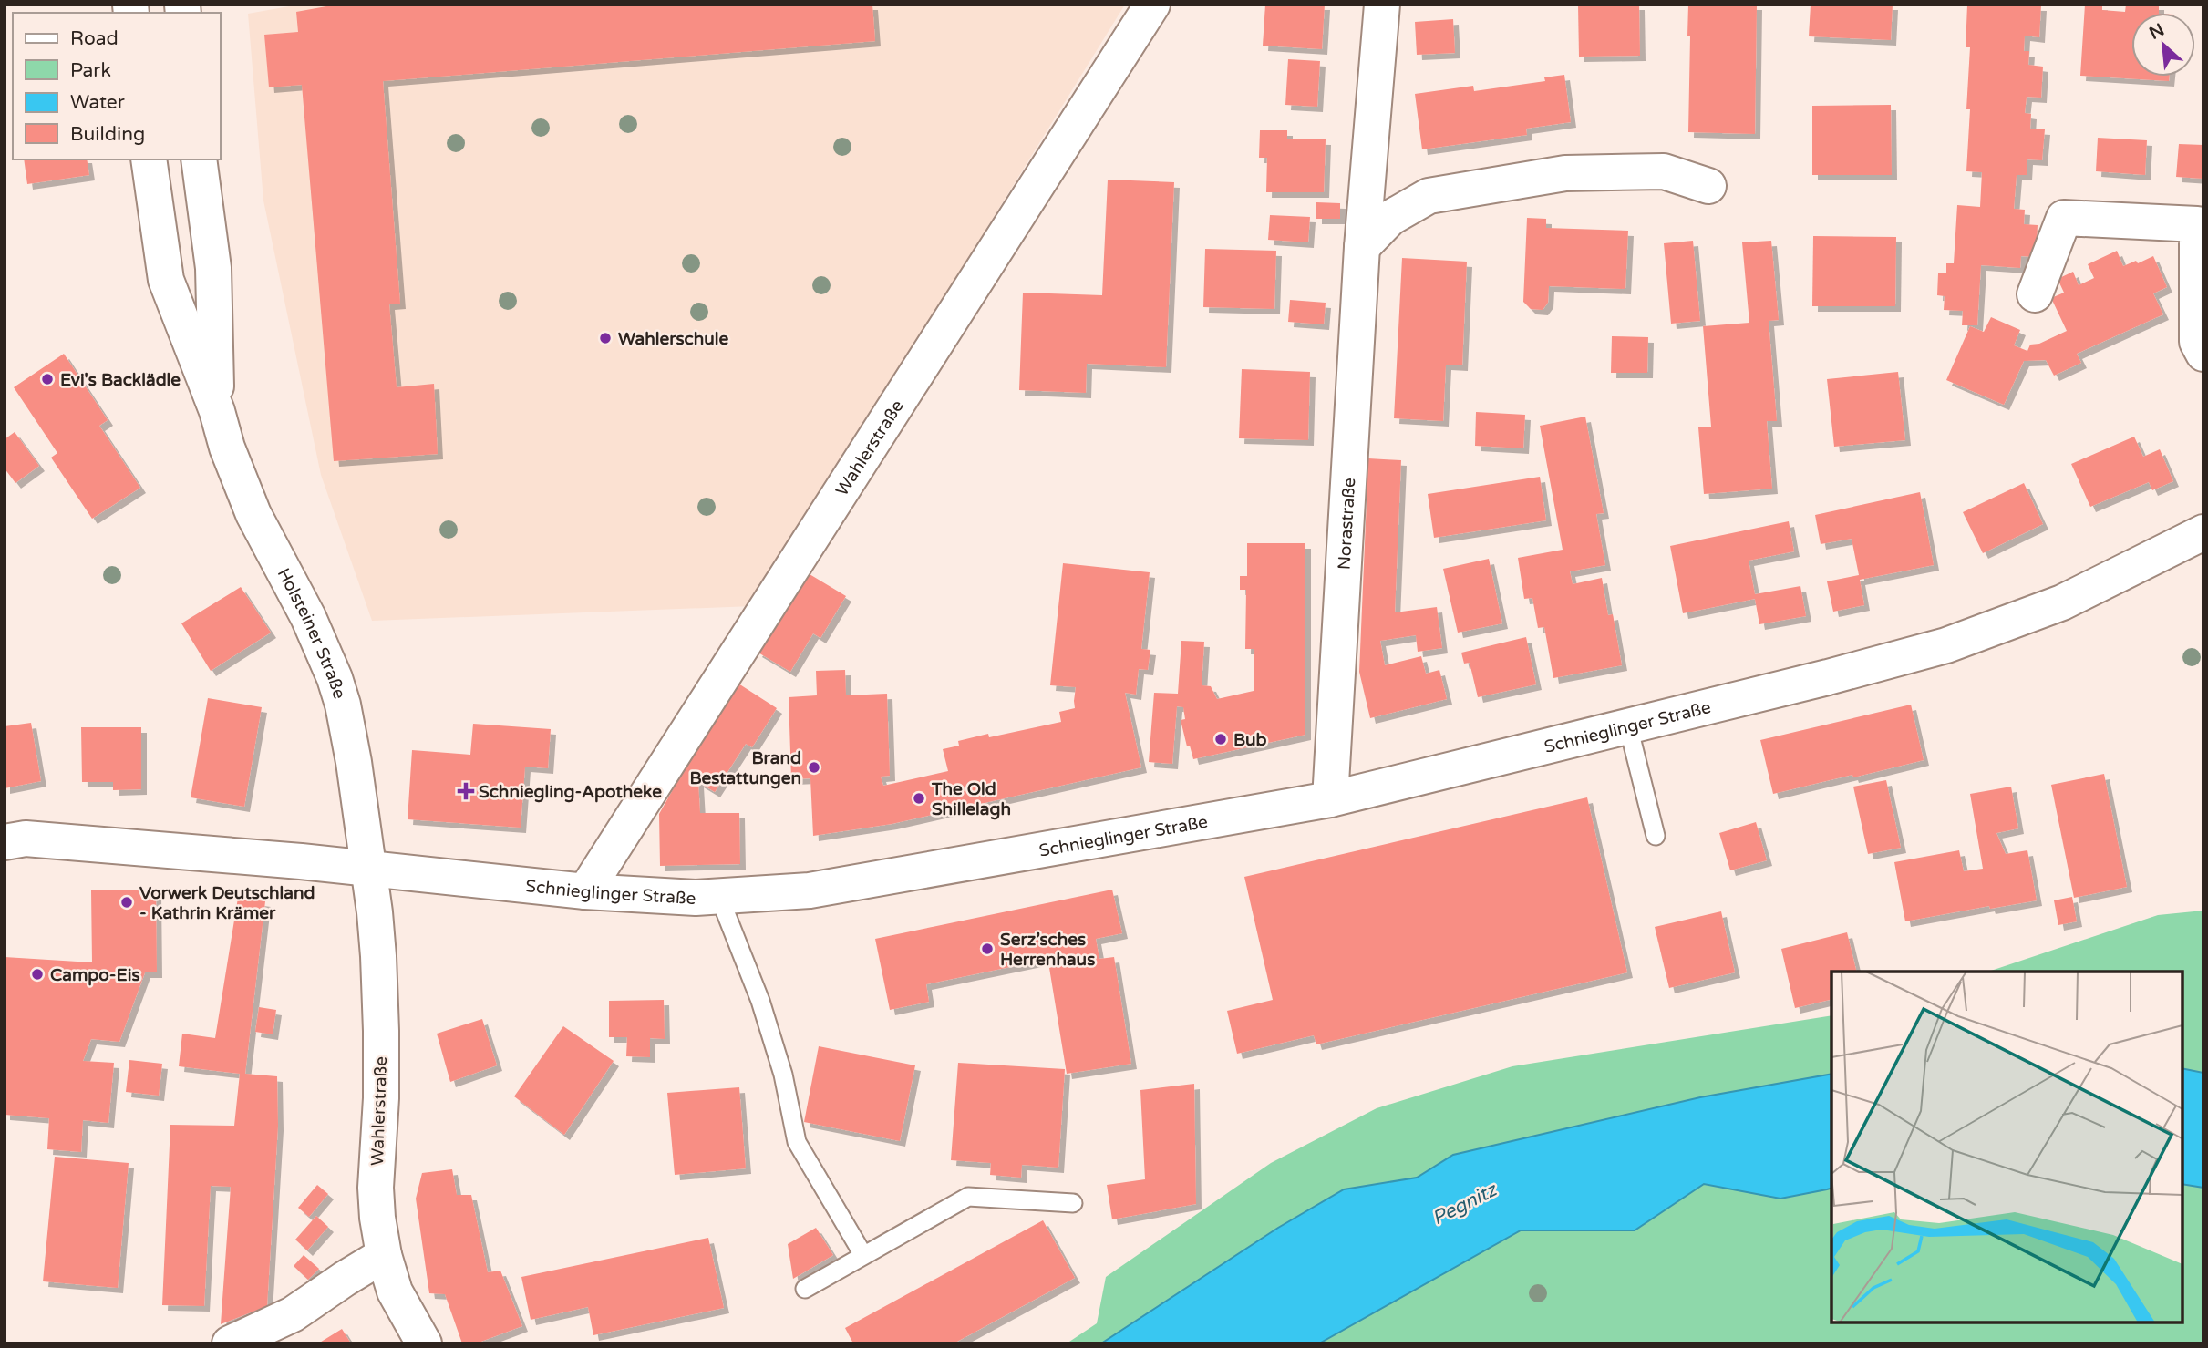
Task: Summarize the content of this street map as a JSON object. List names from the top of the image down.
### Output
{
  "streets": {
    "street": [
      "Wahlerstraße",
      "Norastraße",
      "Holsteiner Straße",
      "Schnieglinger Straße"
    ]
  },
  "crossings": [
    ["Wahlerstraße", "Holsteiner Straße"],
    ["Wahlerstraße", "Schnieglinger Straße"],
    ["Norastraße", "Schnieglinger Straße"],
    ["Holsteiner Straße", "Schnieglinger Straße"]
  ],
  "water": ["Pegnitz"],
  "places": {
    "other": [
      "Wahlerschule",
      "Evi's Backlädle",
      "Bub",
      "Brand Bestattungen",
      "The Old Shillelagh",
      "Vorwerk Deutschland - Kathrin Krämer",
      "Serz’sches Herrenhaus",
      "Campo-Eis"
    ],
    "health": ["Schniegling-Apotheke"]
  },
  "legend": [
    "Road",
    "Park",
    "Water",
    "Building"
  ],
  "north": "top left"
}
